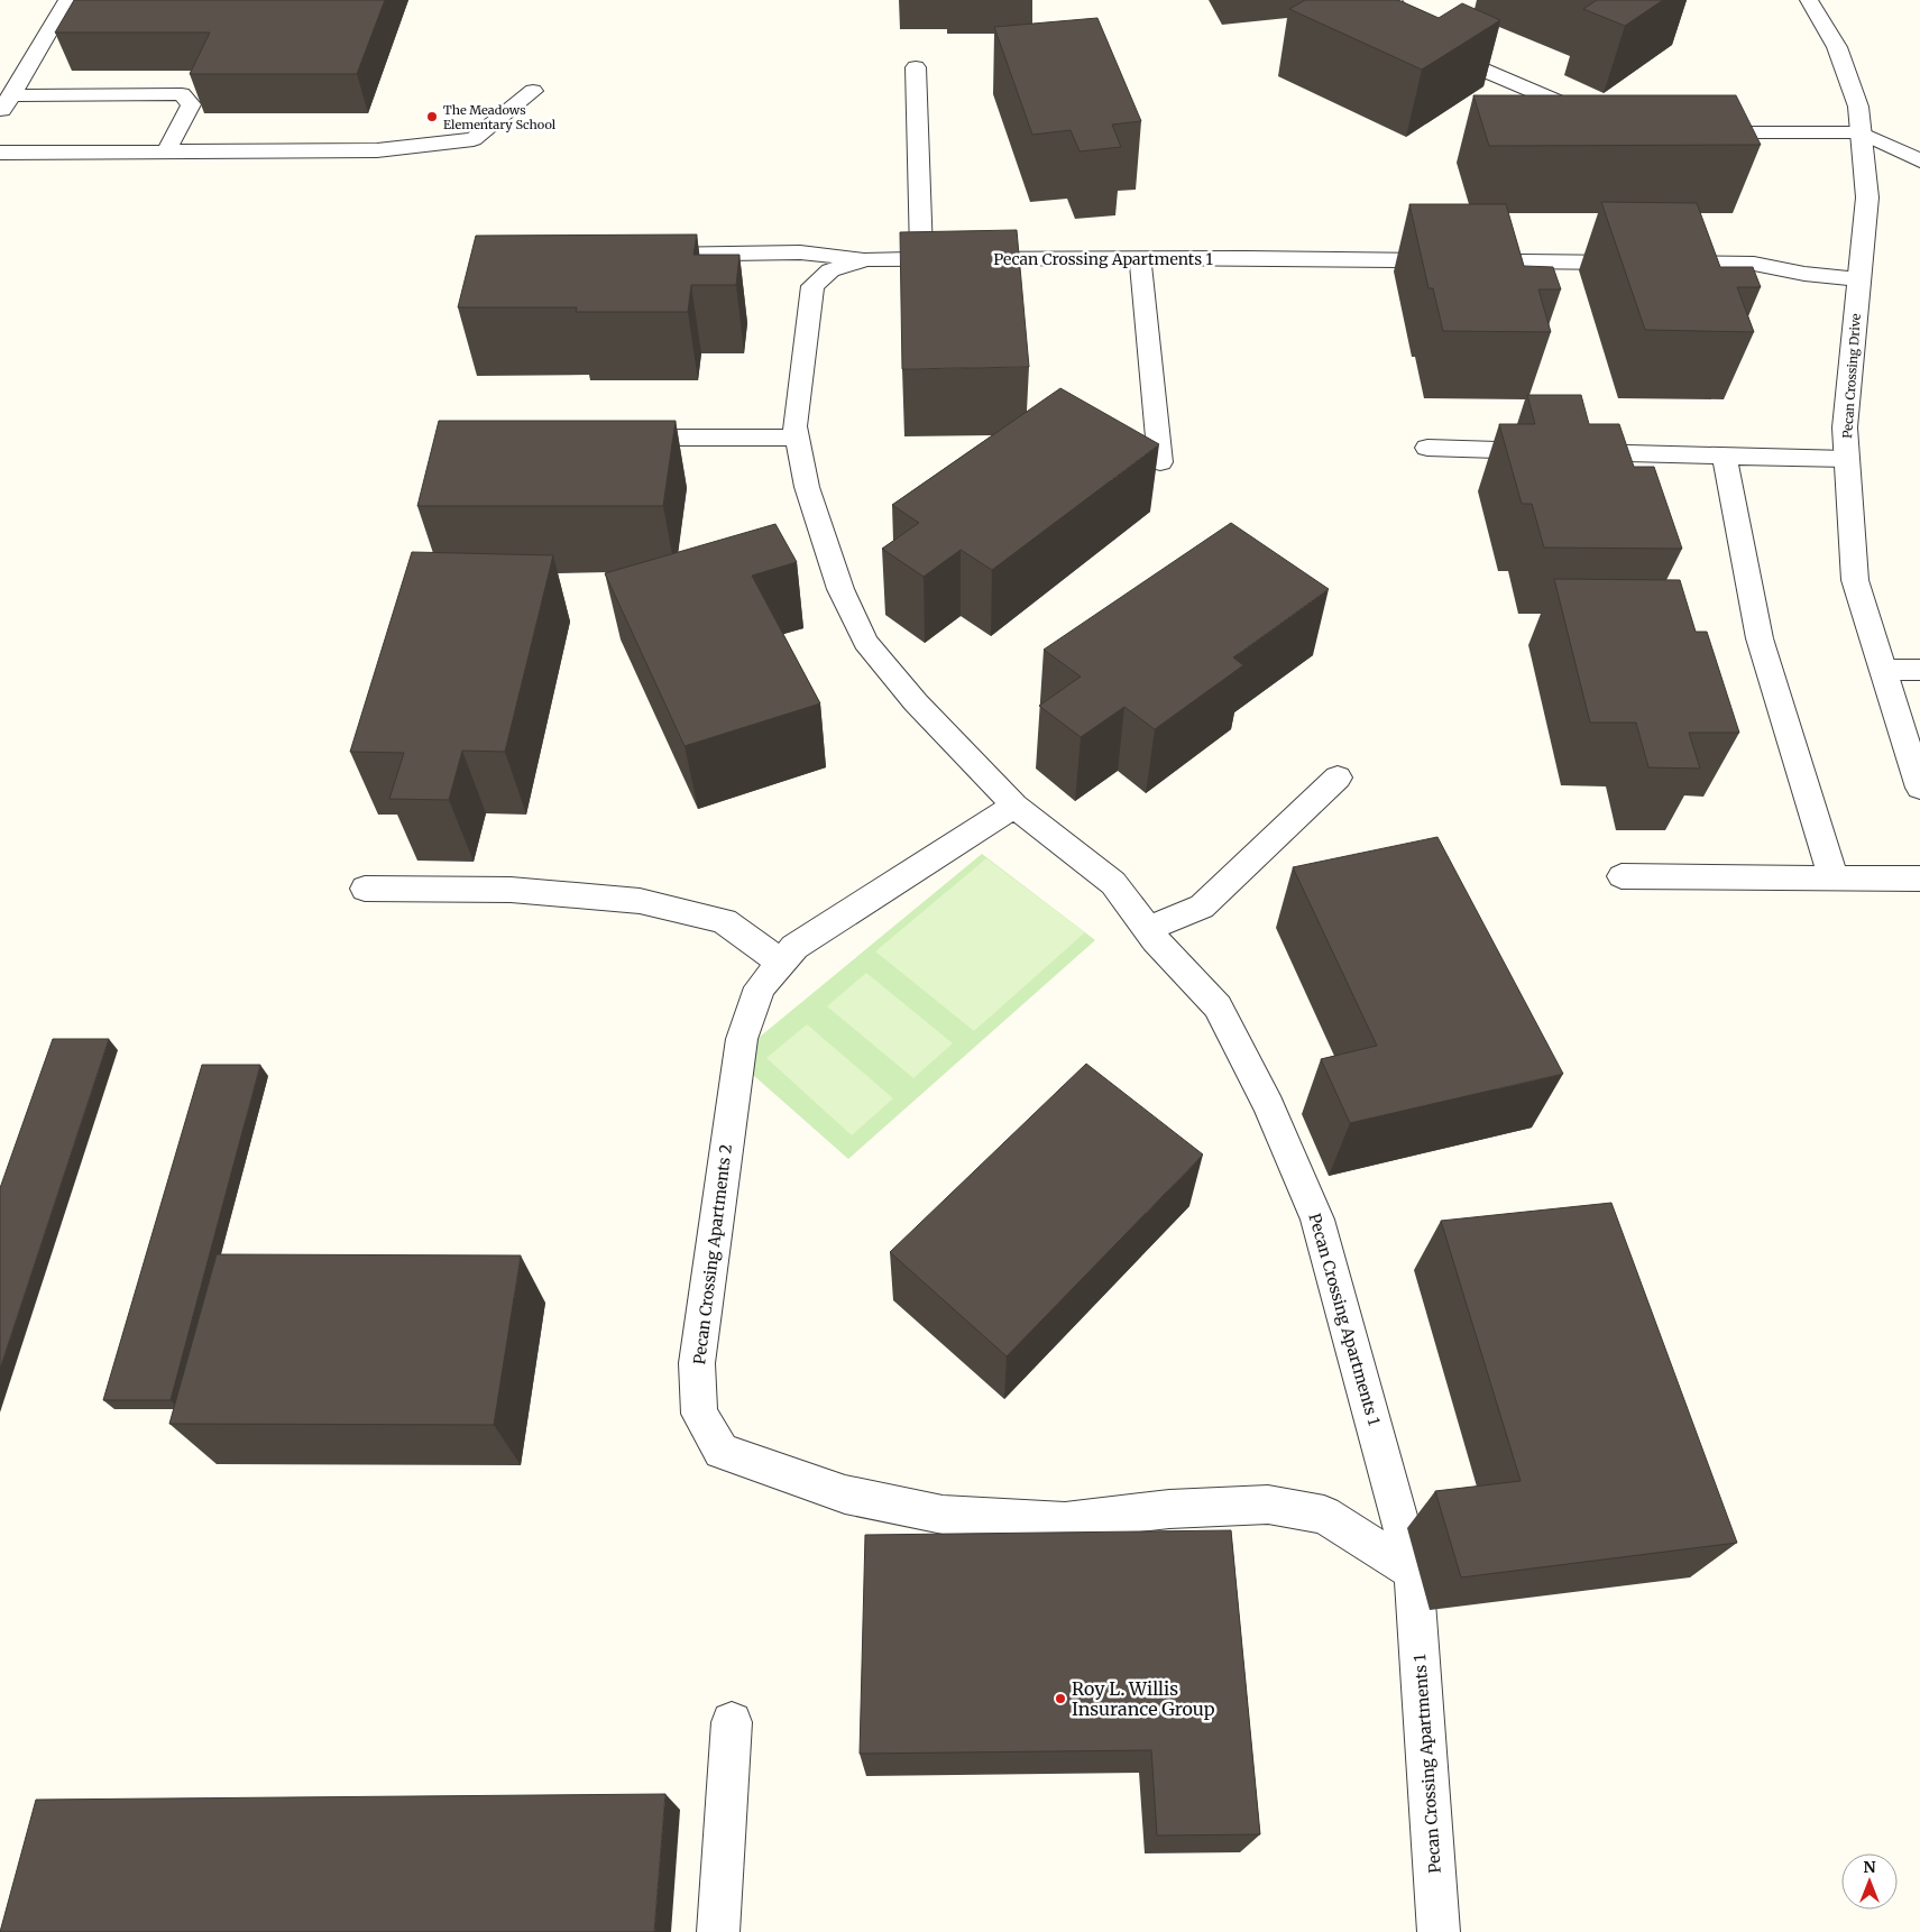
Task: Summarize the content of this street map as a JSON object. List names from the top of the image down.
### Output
{
  "streets": {
    "street": ["Pecan Crossing Apartments 1", "Pecan Crossing Drive", "Pecan Crossing Apartments 2"]
  },
  "crossings": [
    ["Pecan Crossing Apartments 1", "Pecan Crossing Drive"],
    ["Pecan Crossing Apartments 1", "Pecan Crossing Apartments 2"]
  ],
  "places": ["The Meadows Elementary School", "Roy L. Willis Insurance Group"],
  "north": "top"
}
